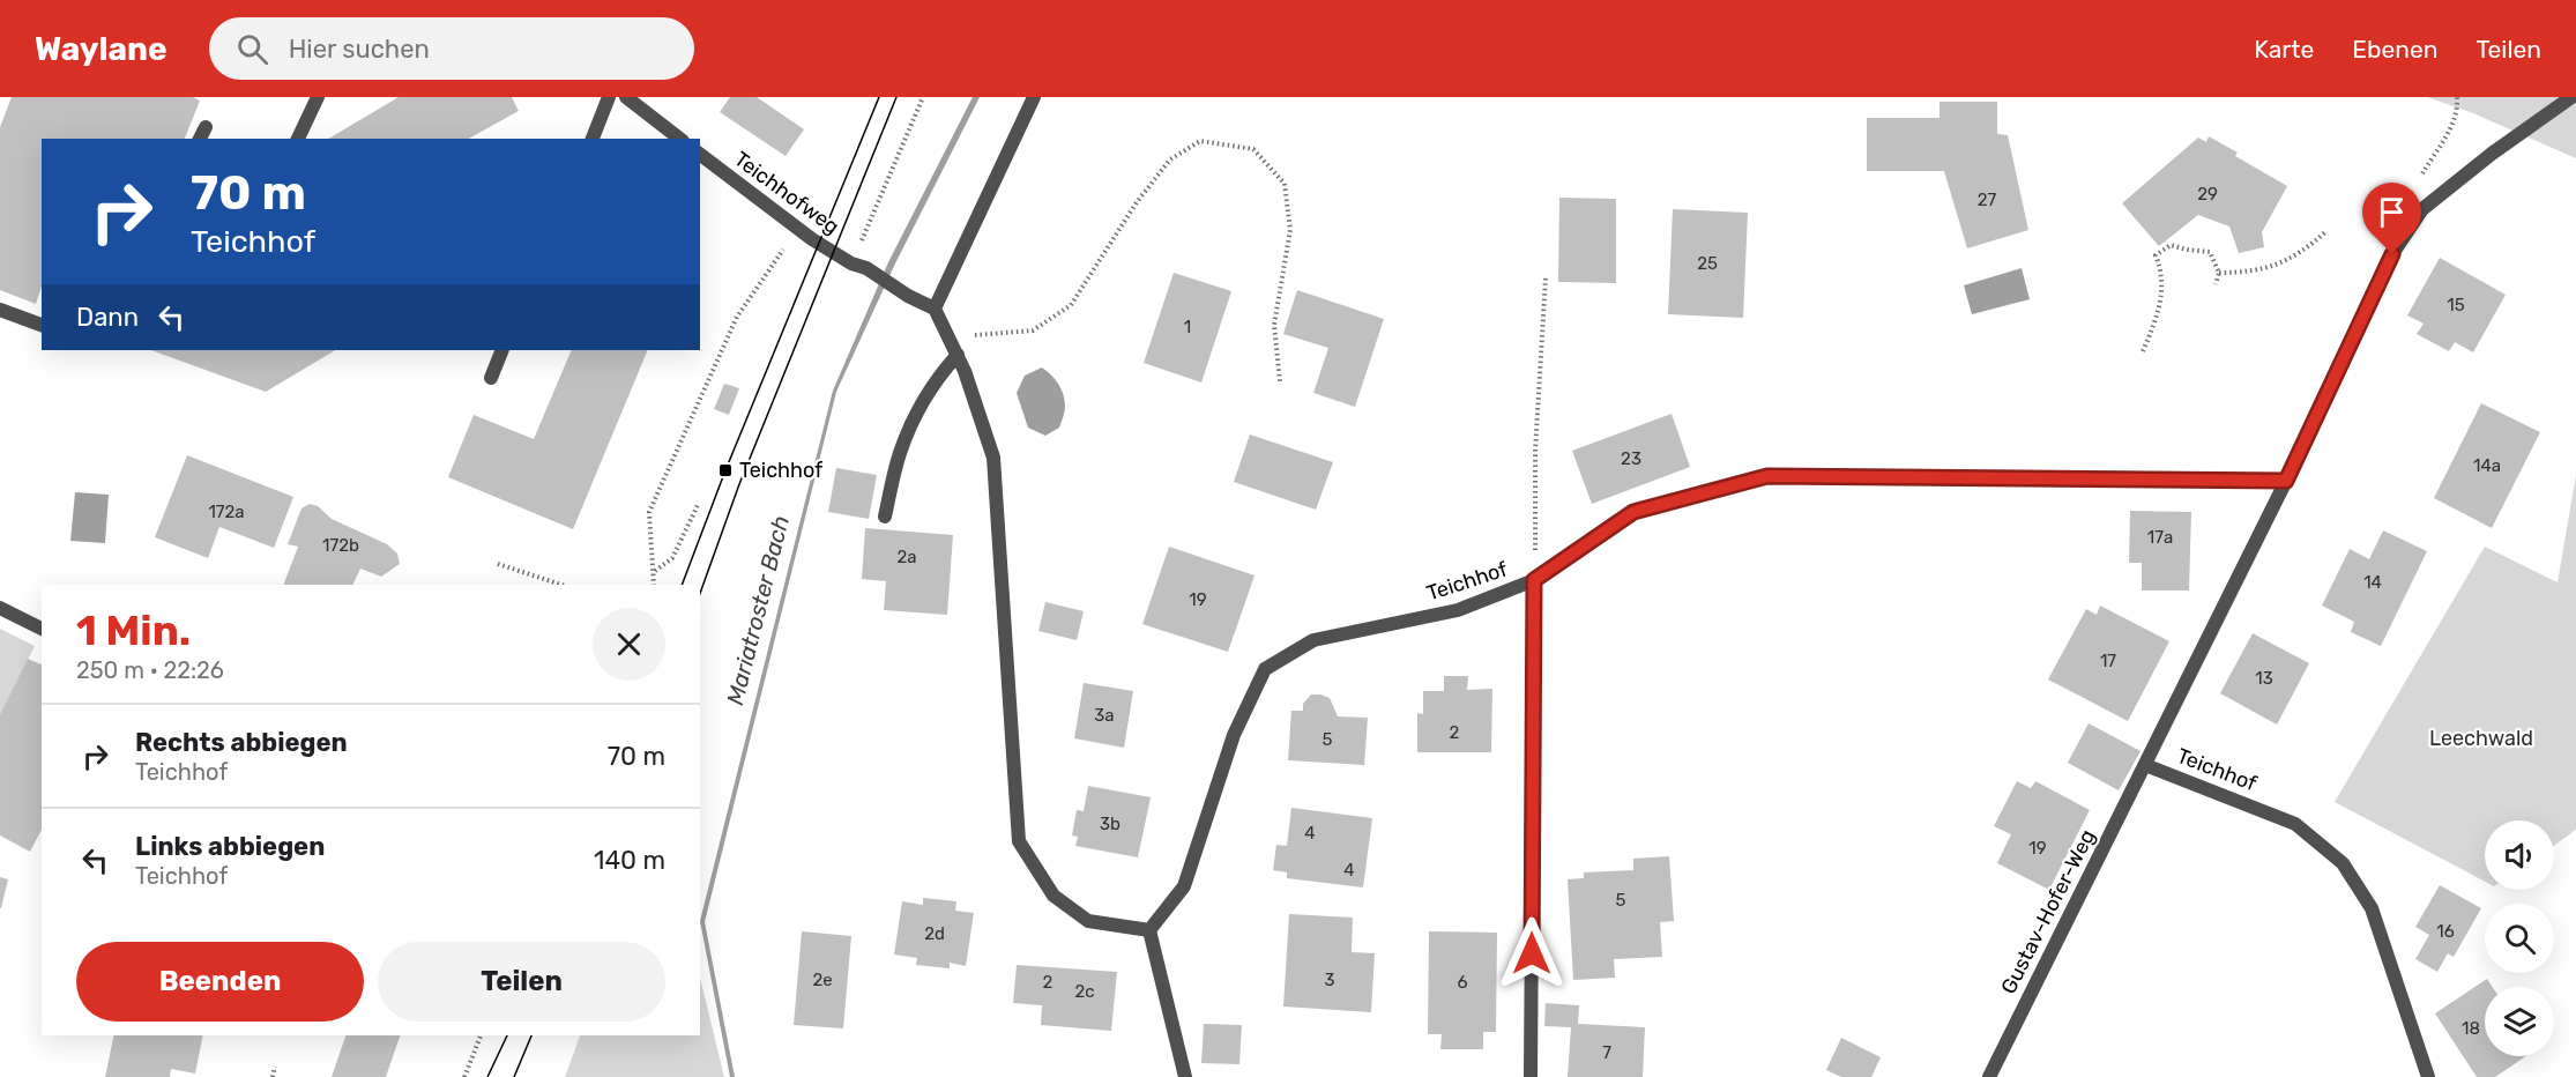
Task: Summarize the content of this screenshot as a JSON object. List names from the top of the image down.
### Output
{
  "streets": {
    "street": ["Teichhofweg", "Teichhof", "Gustav-Hofer-Weg"]
  },
  "crossings": [
    ["Teichhof", "Gustav-Hofer-Weg"]
  ],
  "water": ["Mariatroster Bach"],
  "parks": ["Leechwald"],
  "places": {
    "transit": ["Teichhof"]
  },
  "house_numbers": [
    "29",
    "27",
    "25",
    "15",
    "1",
    "23",
    "14a",
    "172a",
    "17a",
    "172b",
    "2a",
    "14",
    "19",
    "17",
    "13",
    "3a",
    "2",
    "5",
    "3b",
    "4",
    "19",
    "4",
    "5",
    "16",
    "2d",
    "2e",
    "3",
    "2",
    "6",
    "2c",
    "18",
    "7"
  ],
  "page": {
    "header": "Waylane",
    "search": "Hier suchen",
    "nav": ["Karte", "Ebenen", "Teilen"],
    "turn": ["70 m", "Teichhof"],
    "then": "Dann",
    "heading": ["1 Min.", "250 m · 22:26"],
    "list": [
      {
        "name": "Rechts abbiegen",
        "note": "Teichhof",
        "value": "70 m"
      },
      {
        "name": "Links abbiegen",
        "note": "Teichhof",
        "value": "140 m"
      }
    ],
    "buttons": ["Beenden", "Teilen"]
  }
}
